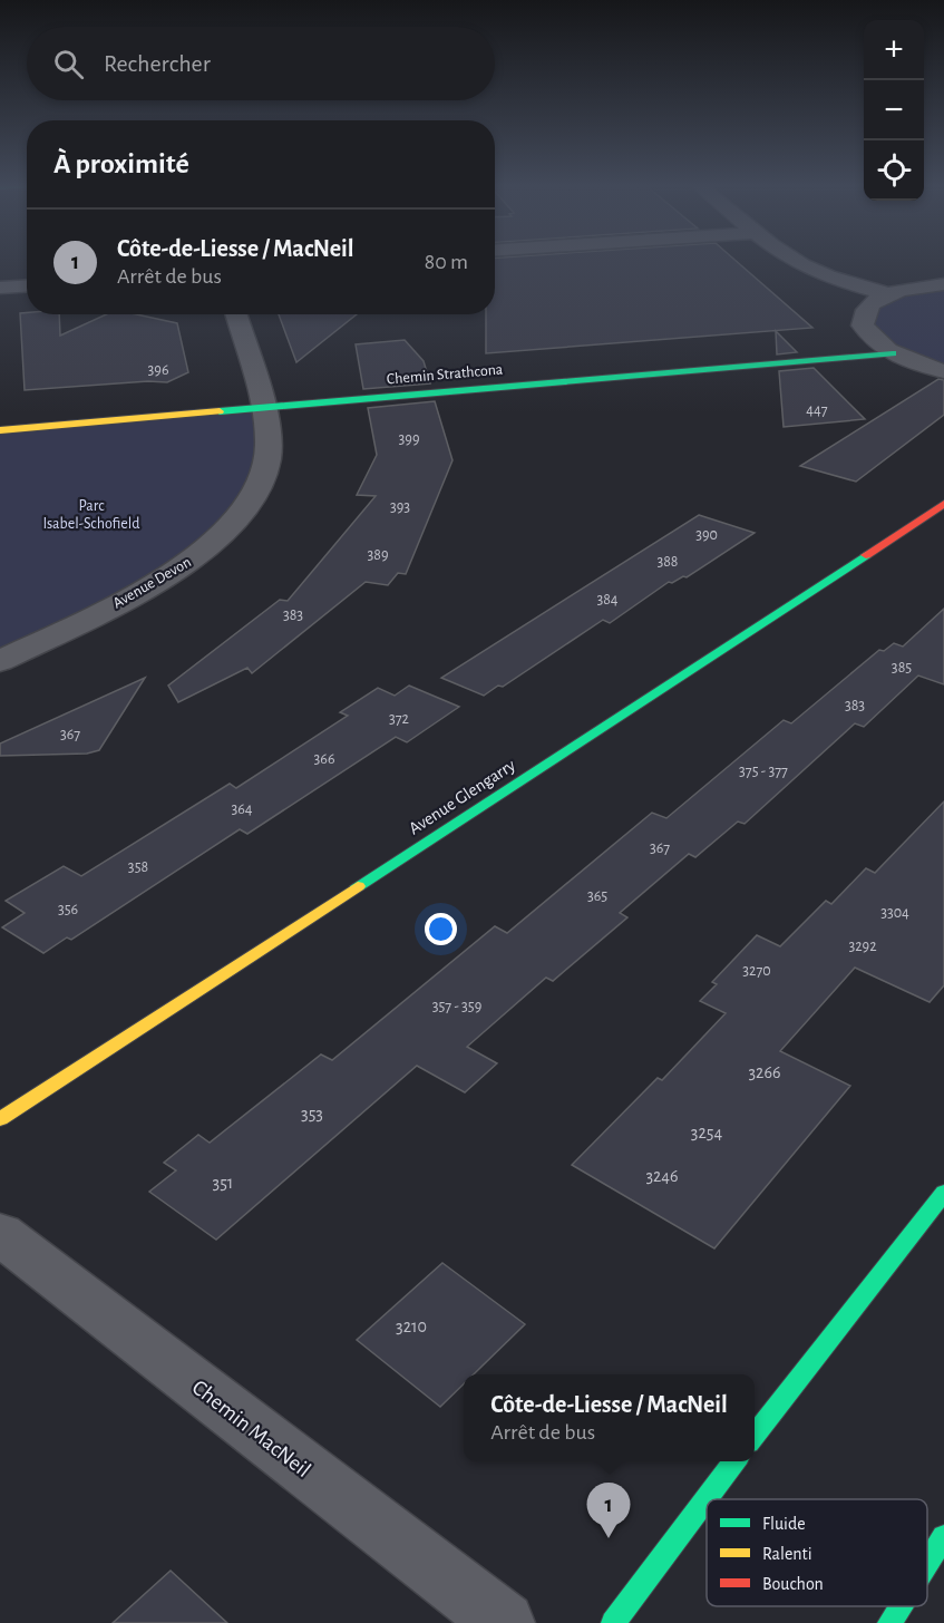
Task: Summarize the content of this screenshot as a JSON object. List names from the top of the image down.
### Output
{
  "streets": {
    "main road": ["Chemin Strathcona", "Avenue Glengarry"],
    "street": ["Avenue Devon", "Chemin MacNeil"]
  },
  "crossings": [
    ["Chemin Strathcona", "Avenue Devon"]
  ],
  "parks": ["Parc Isabel-Schofield"],
  "house_numbers": [
    "396",
    "447",
    "399",
    "393",
    "390",
    "389",
    "388",
    "384",
    "383",
    "385",
    "383",
    "372",
    "367",
    "366",
    "375 - 377",
    "364",
    "367",
    "358",
    "365",
    "356",
    "3304",
    "3292",
    "3270",
    "357 - 359",
    "3266",
    "353",
    "3254",
    "3246",
    "351",
    "3210"
  ],
  "legend": ["Fluide", "Ralenti", "Bouchon"],
  "page": {
    "map_buttons": ["+", "−"],
    "search": "Rechercher",
    "heading": "À proximité",
    "list": [
      {
        "mark": "1",
        "name": "Côte-de-Liesse / MacNeil",
        "note": "Arrêt de bus",
        "value": "80 m"
      }
    ],
    "popup": ["Côte-de-Liesse / MacNeil", "Arrêt de bus"],
    "pins": "1"
  }
}
